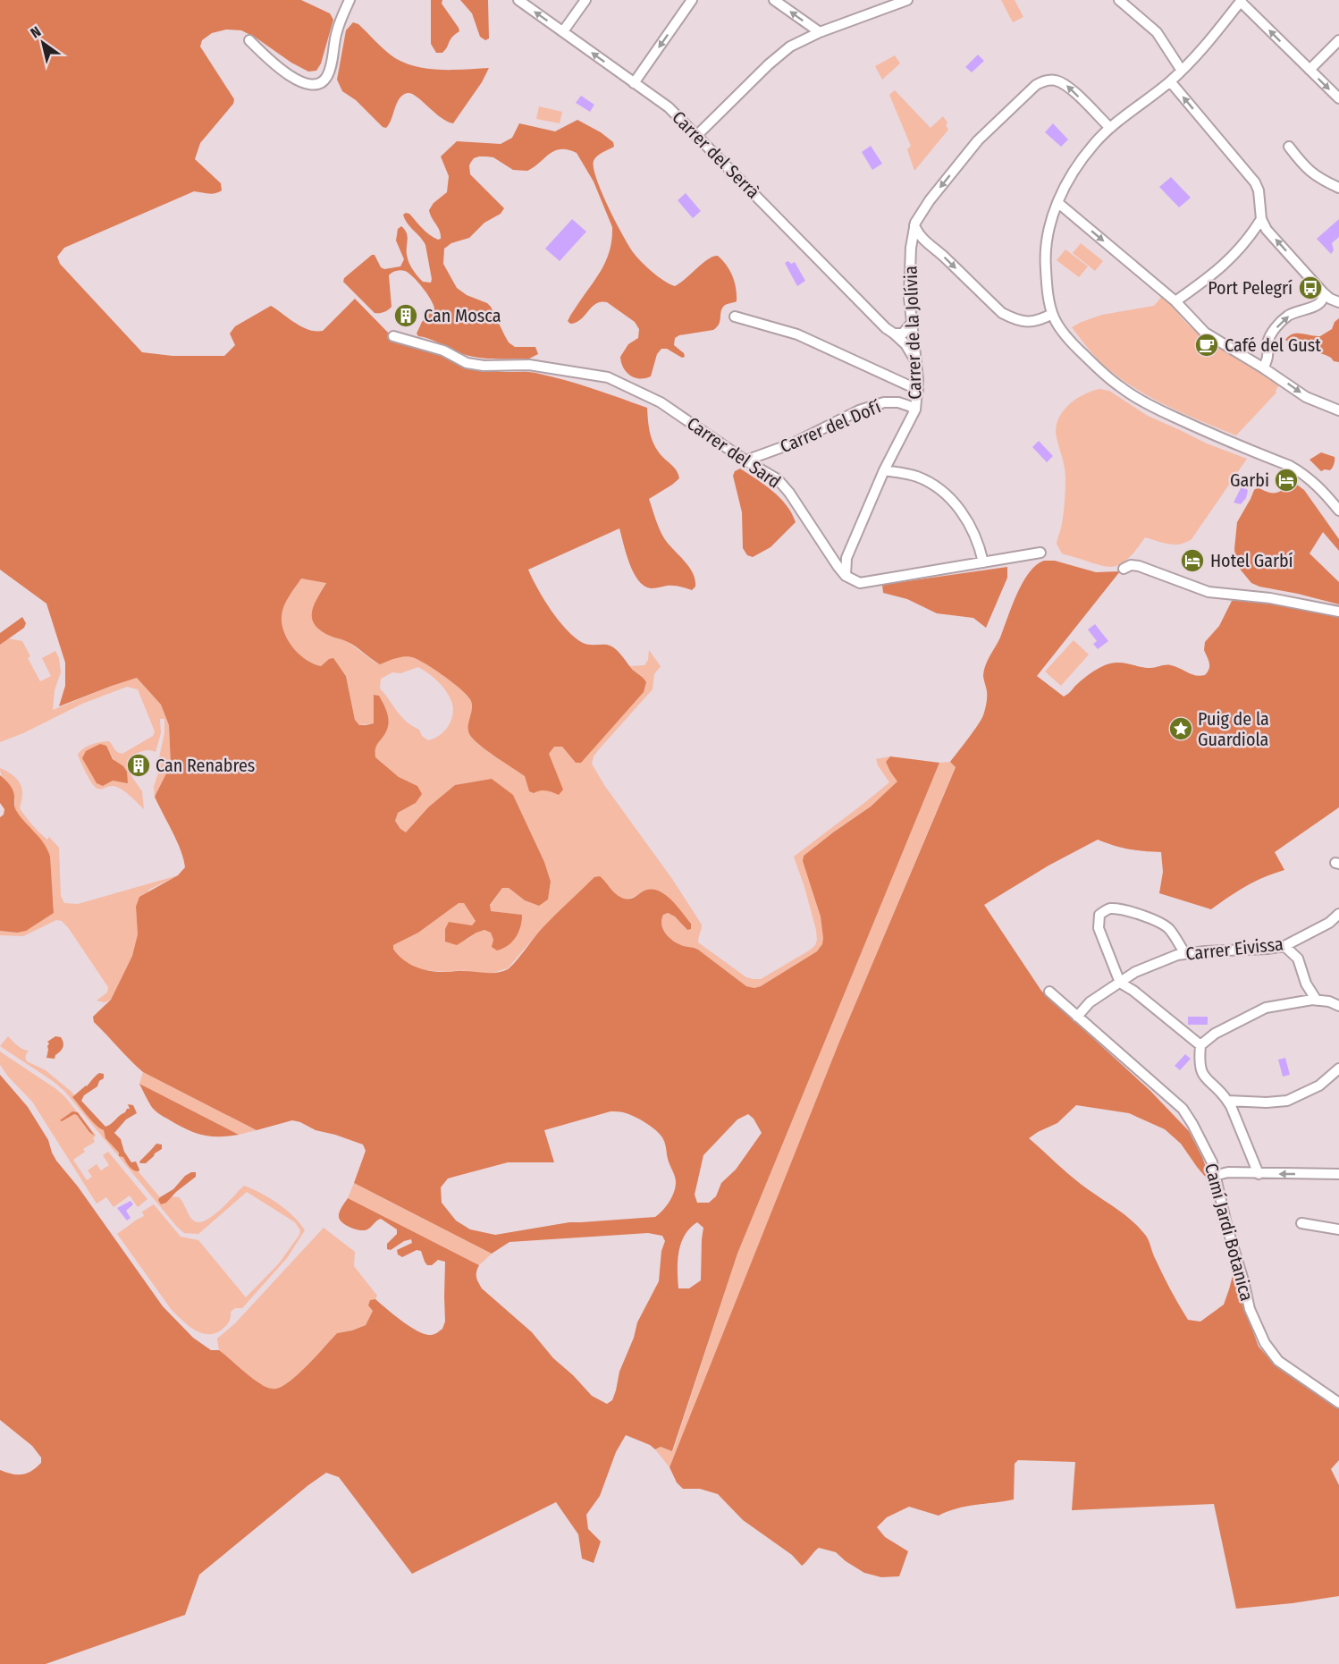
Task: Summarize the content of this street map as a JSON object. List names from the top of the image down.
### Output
{
  "streets": {
    "street": [
      "Carrer del Serrà",
      "Carrer de la Jolívia",
      "Carrer del Dofí",
      "Carrer del Sard",
      "Carrer Eivissa",
      "Camí Jardi Botanica"
    ]
  },
  "crossings": [
    ["Carrer del Serrà", "Carrer de la Jolívia"],
    ["Carrer de la Jolívia", "Carrer del Dofí"],
    ["Carrer de la Jolívia", "Carrer del Sard"],
    ["Carrer del Dofí", "Carrer del Sard"],
    ["Carrer Eivissa", "Camí Jardi Botanica"]
  ],
  "places": {
    "bus stop": ["Port Pelegrí"],
    "building": ["Can Mosca", "Can Renabres"],
    "cafe": ["Café del Gust"],
    "hotel": ["Garbi", "Hotel Garbí"],
    "place": ["Puig de la Guardiola"]
  },
  "north": "top left"
}
